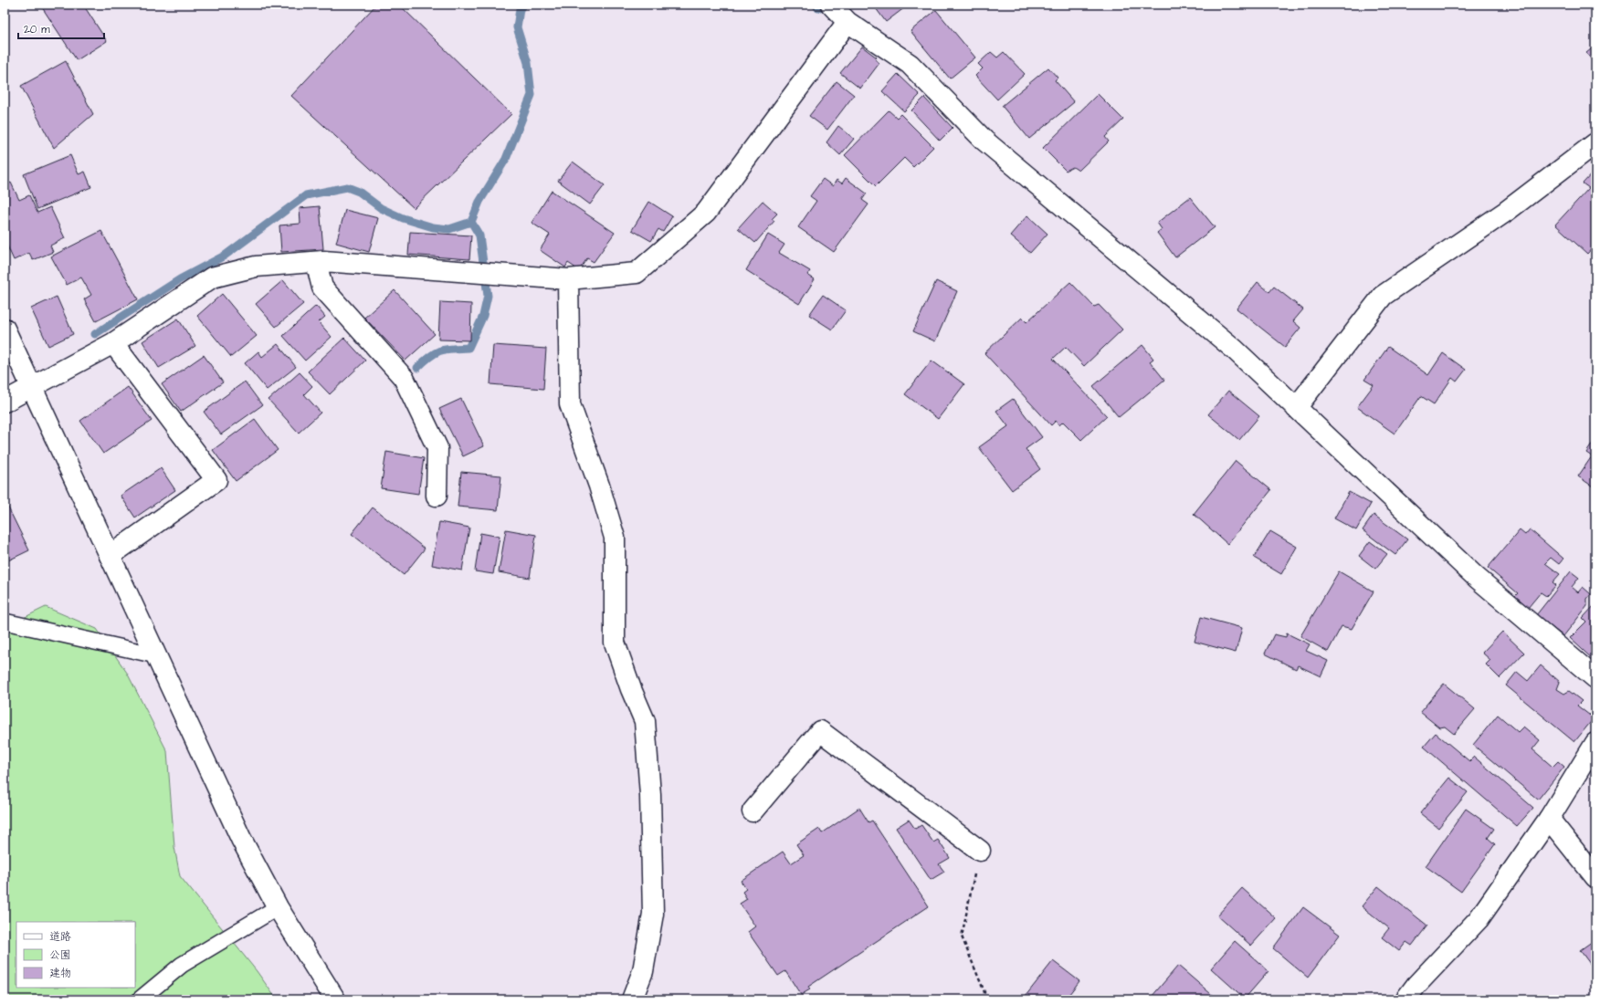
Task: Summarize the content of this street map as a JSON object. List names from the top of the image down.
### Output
{
  "legend": ["道路", "公園", "建物"],
  "scale_bar": "20 m"
}
